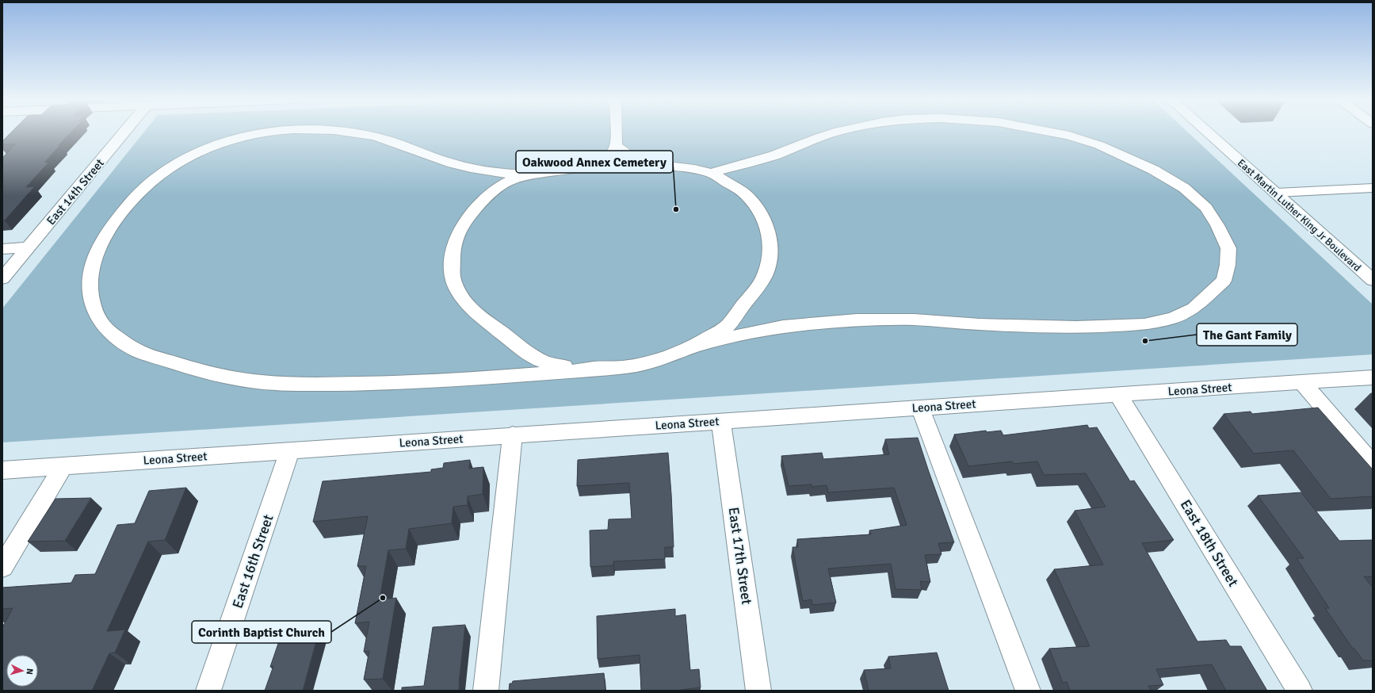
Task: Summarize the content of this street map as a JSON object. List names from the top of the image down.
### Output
{
  "streets": {
    "street": [
      "East 14th Street",
      "East Martin Luther King Jr Boulevard",
      "Leona Street",
      "East 18th Street",
      "East 17th Street",
      "East 16th Street"
    ]
  },
  "crossings": [
    ["Leona Street", "East 18th Street"],
    ["Leona Street", "East 17th Street"],
    ["Leona Street", "East 16th Street"]
  ],
  "places": ["Oakwood Annex Cemetery", "The Gant Family", "Corinth Baptist Church"],
  "north": "right"
}
